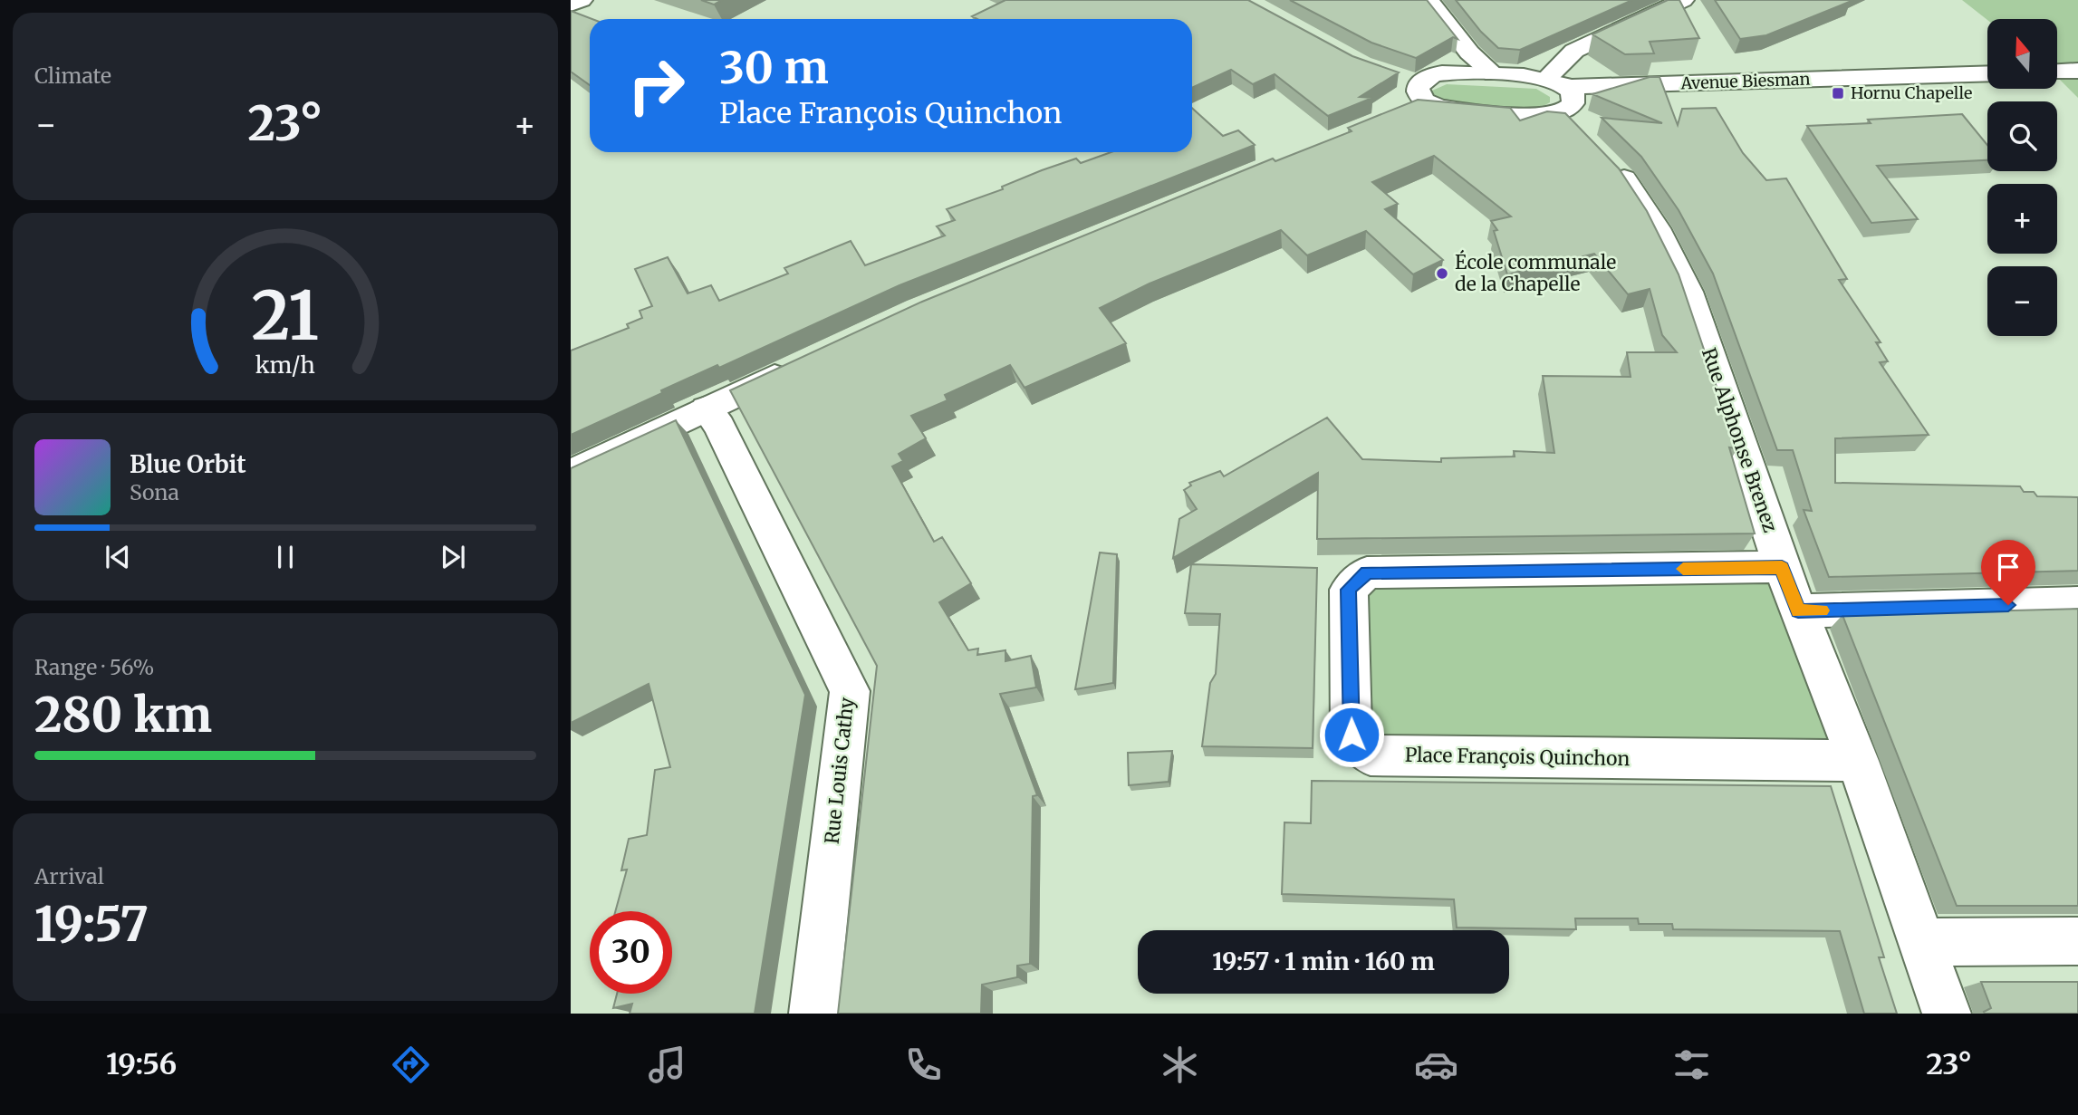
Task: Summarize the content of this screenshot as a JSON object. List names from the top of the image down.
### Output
{
  "streets": {
    "street": [
      "Avenue Biesman",
      "Rue Alphonse Brenez",
      "Place François Quinchon",
      "Rue Louis Cathy"
    ]
  },
  "crossings": [
    ["Avenue Biesman", "Rue Alphonse Brenez"],
    ["Rue Alphonse Brenez", "Place François Quinchon"]
  ],
  "places": {
    "transit": ["Hornu Chapelle"],
    "other": ["École communale de la Chapelle"]
  },
  "north": "top",
  "page": {
    "tile": [
      "Climate",
      ["Range · 56%", "280 km"],
      ["Arrival", "19:57"]
    ],
    "map_buttons": ["+", "−"],
    "turn": ["30 m", "Place François Quinchon"],
    "heat": ["−", "23°", "+"],
    "song": ["Blue Orbit", "Sona"],
    "limit": "30",
    "trip": "19:57 · 1 min · 160 m",
    "tabs": ["19:56", "23°"],
    "gauge": ["21", "km/h"]
  }
}
